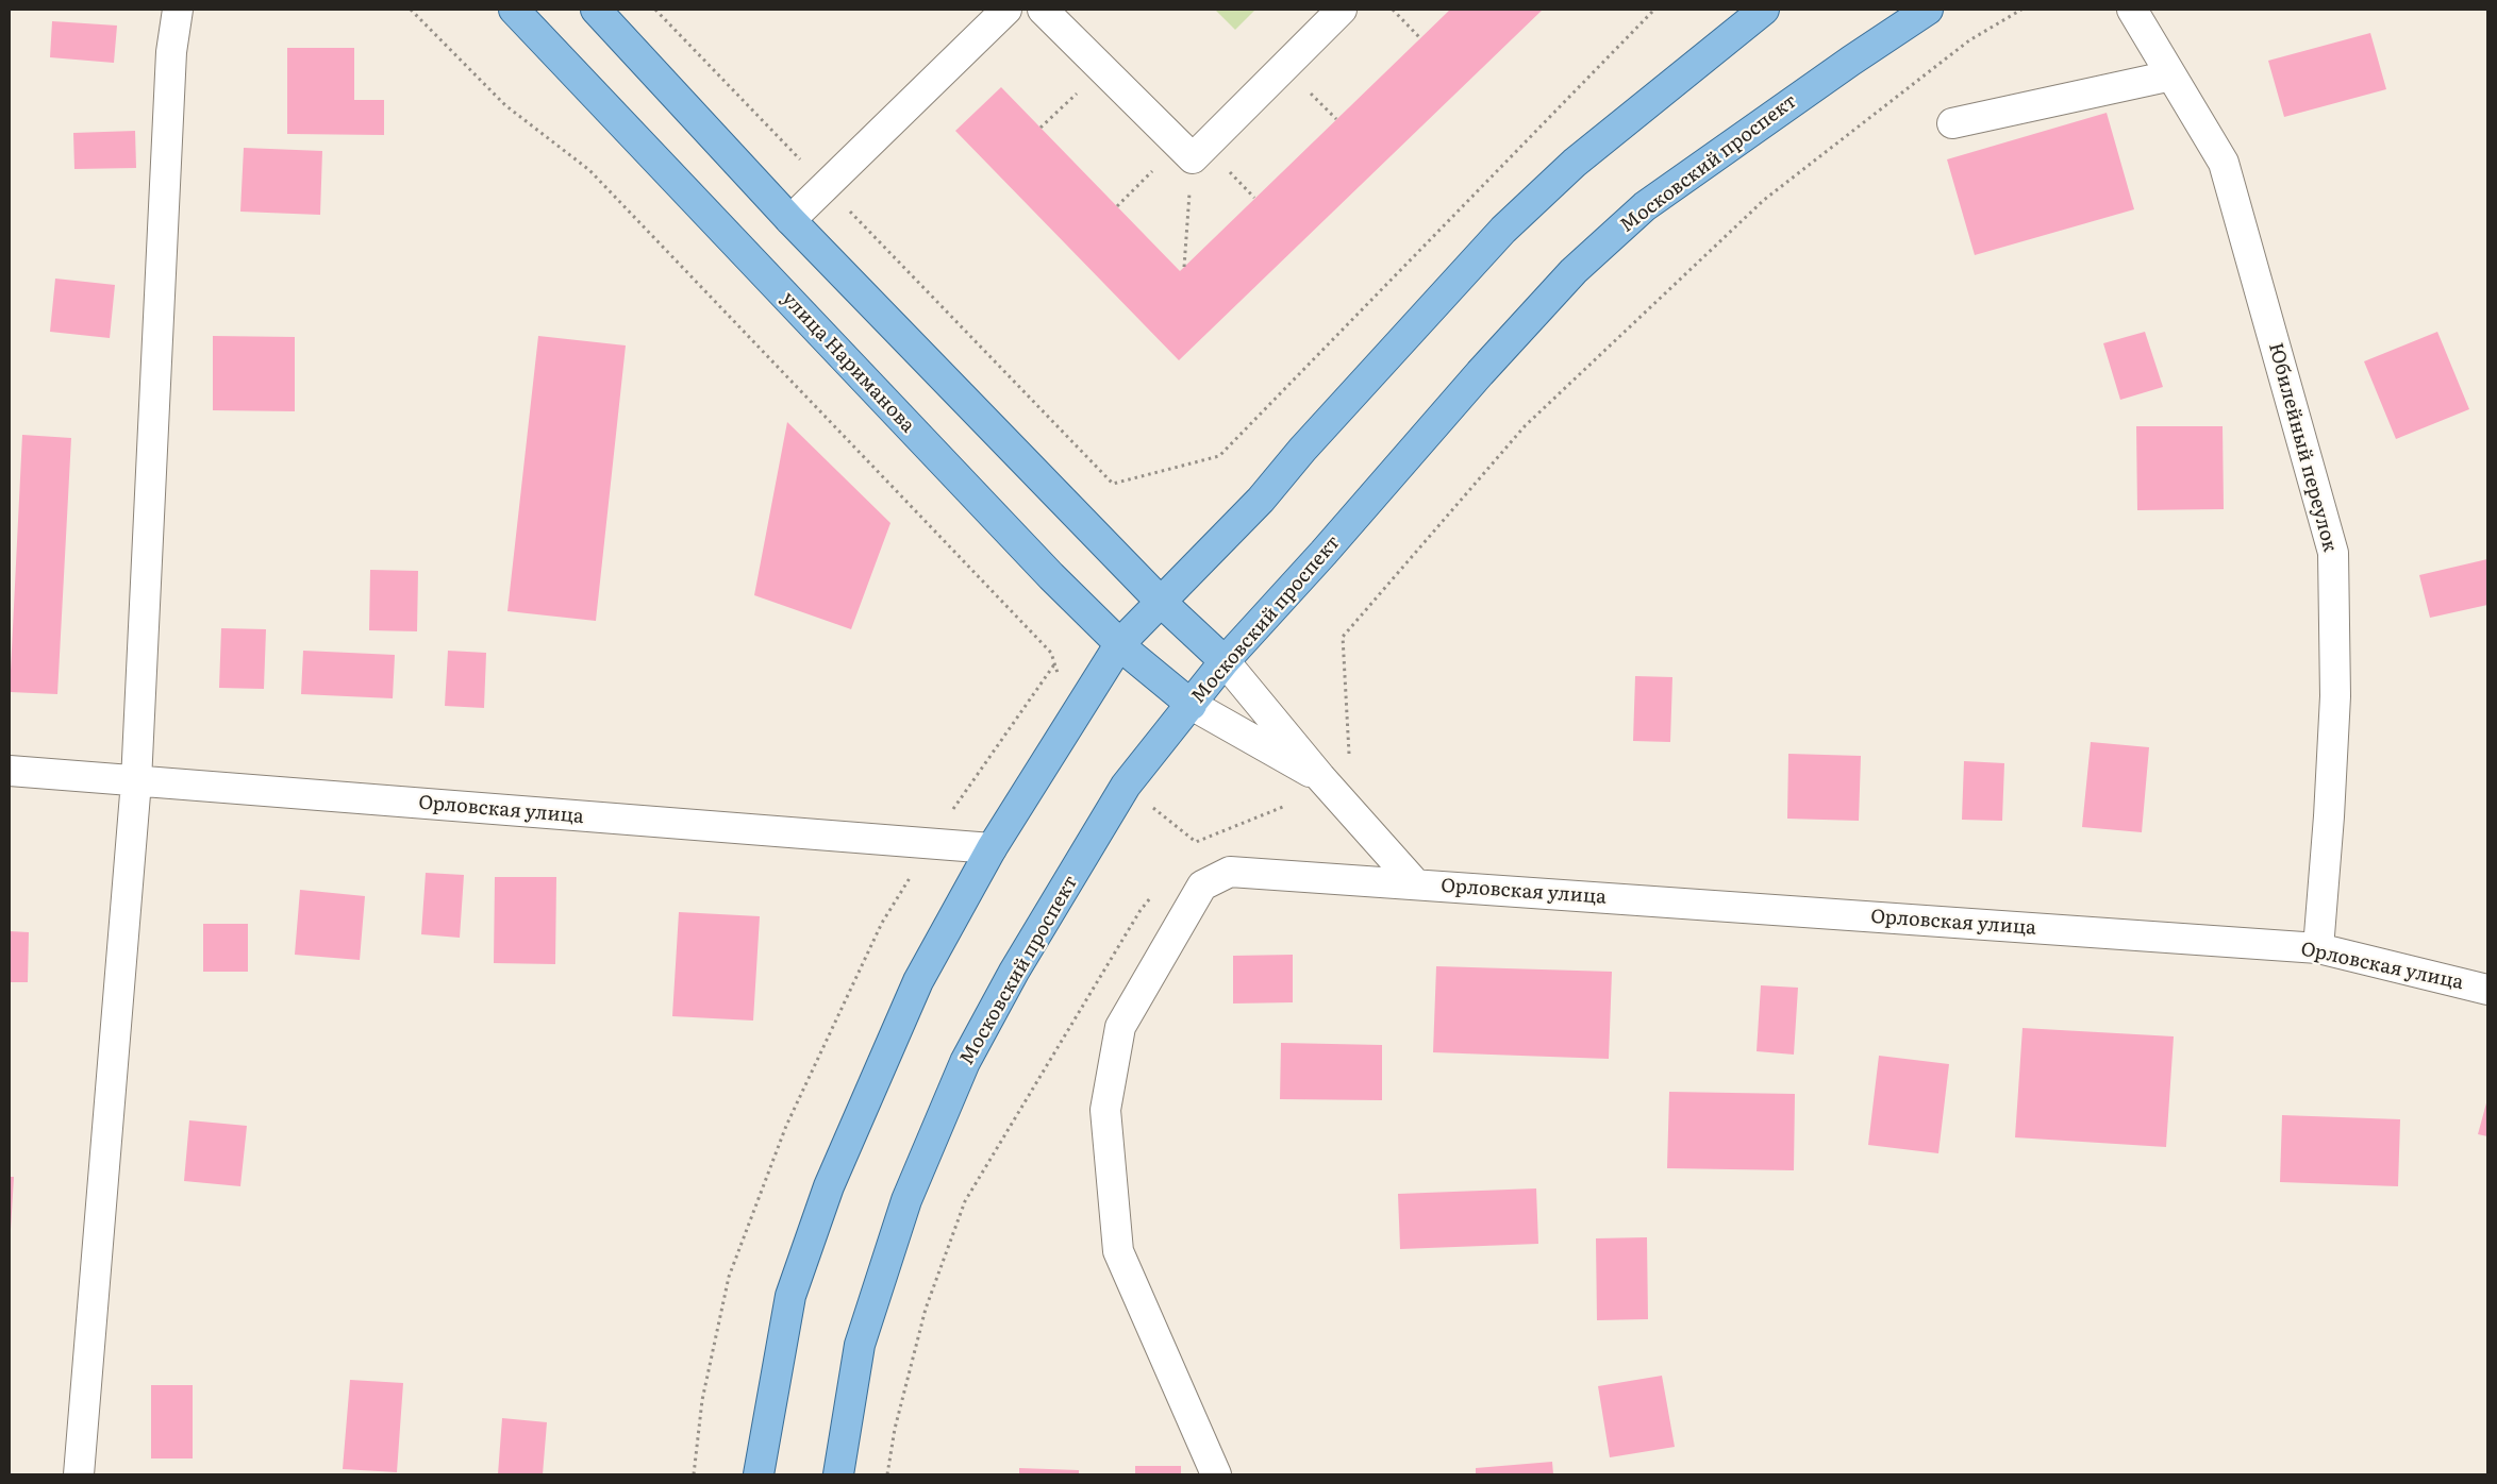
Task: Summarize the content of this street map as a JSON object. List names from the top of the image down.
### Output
{
  "streets": {
    "main road": ["Московский проспект", "улица Нариманова"],
    "street": ["Юбилейный переулок", "Орловская улица"]
  },
  "crossings": [
    ["Московский проспект", "улица Нариманова"],
    ["Юбилейный переулок", "Орловская улица"]
  ]
}
